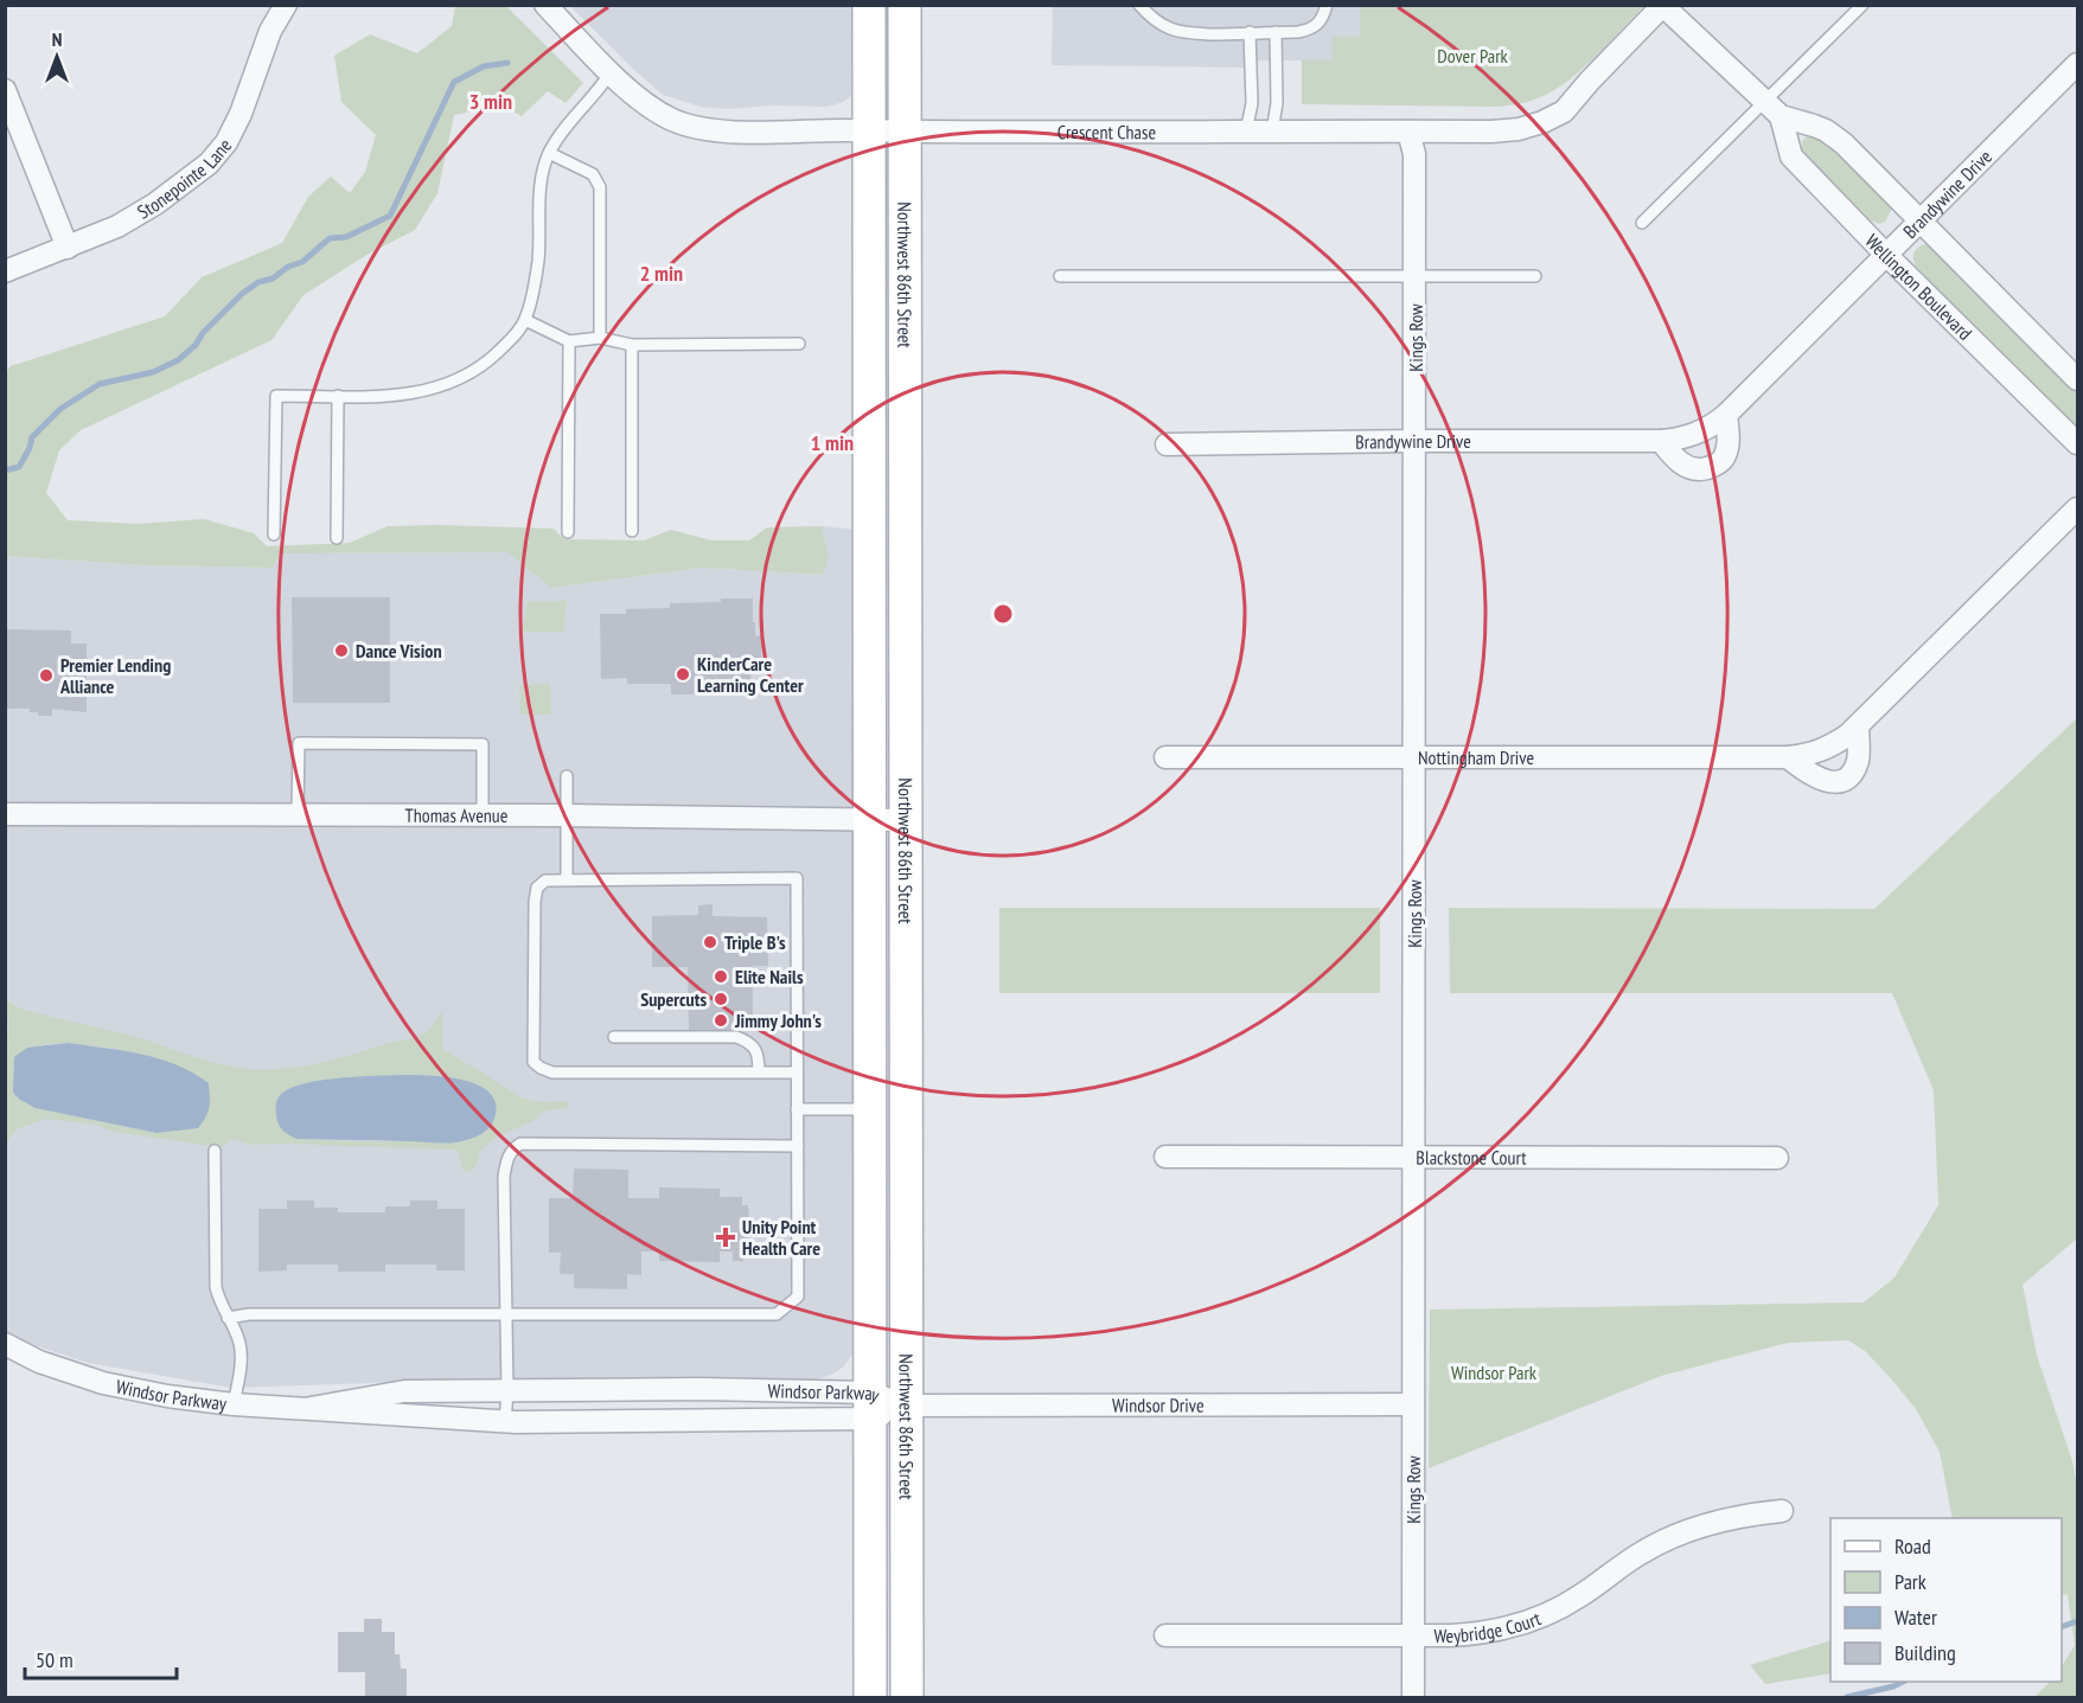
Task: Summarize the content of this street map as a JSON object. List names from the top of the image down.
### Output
{
  "streets": {
    "main road": ["Northwest 86th Street"],
    "street": [
      "Crescent Chase",
      "Stonepointe Lane",
      "Brandywine Drive",
      "Wellington Boulevard",
      "Kings Row",
      "Nottingham Drive",
      "Thomas Avenue",
      "Blackstone Court",
      "Windsor Parkway",
      "Windsor Drive",
      "Weybridge Court"
    ]
  },
  "crossings": [
    ["Crescent Chase", "Northwest 86th Street"],
    ["Crescent Chase", "Kings Row"],
    ["Brandywine Drive", "Wellington Boulevard"],
    ["Brandywine Drive", "Kings Row"],
    ["Northwest 86th Street", "Thomas Avenue"],
    ["Northwest 86th Street", "Windsor Parkway"],
    ["Northwest 86th Street", "Windsor Drive"],
    ["Kings Row", "Nottingham Drive"],
    ["Kings Row", "Blackstone Court"],
    ["Kings Row", "Windsor Drive"],
    ["Kings Row", "Weybridge Court"],
    ["Windsor Parkway", "Windsor Drive"]
  ],
  "parks": ["Dover Park", "Windsor Park"],
  "places": {
    "other": [
      "Dance Vision",
      "KinderCare Learning Center",
      "Premier Lending Alliance",
      "Triple B's",
      "Elite Nails",
      "Supercuts",
      "Jimmy John's"
    ],
    "health": ["Unity Point Health Care"]
  },
  "legend": [
    "Road",
    "Park",
    "Water",
    "Building"
  ],
  "scale_bar": "50 m",
  "north": "top",
  "rings": ["3 min", "2 min", "1 min"]
}
